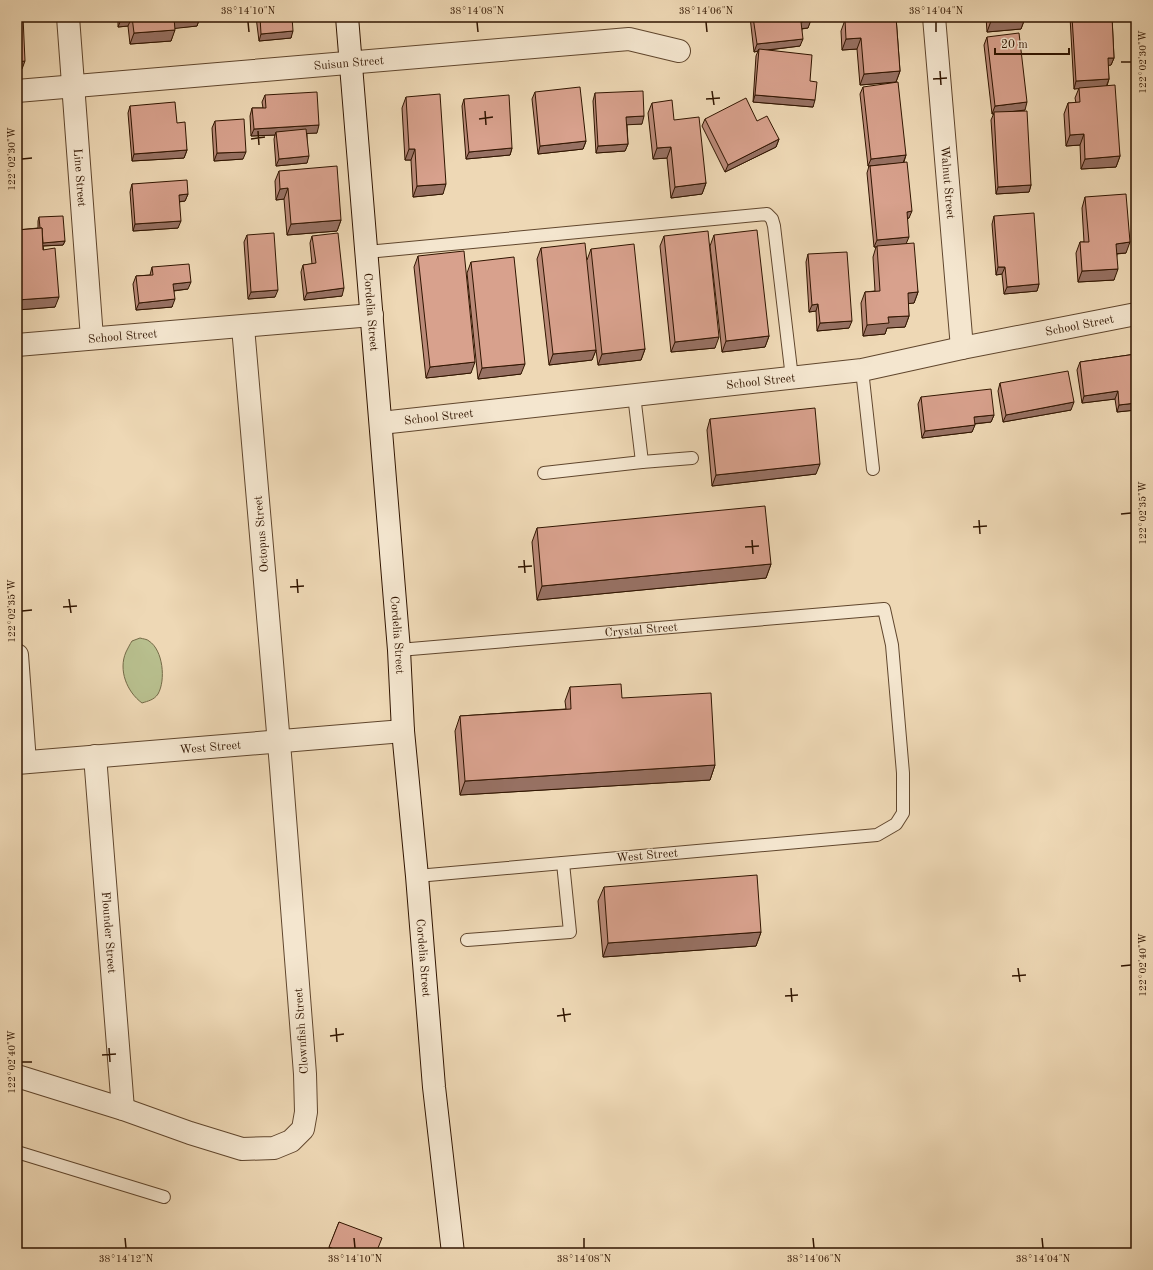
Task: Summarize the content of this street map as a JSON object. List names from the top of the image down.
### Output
{
  "streets": {
    "street": [
      "Suisun Street",
      "Line Street",
      "Walnut Street",
      "Cordelia Street",
      "School Street",
      "Octopus Street",
      "West Street",
      "Flounder Street",
      "Clownfish Street"
    ],
    "lane": ["Crystal Street"]
  },
  "crossings": [
    ["Suisun Street", "Line Street"],
    ["Suisun Street", "Cordelia Street"],
    ["Line Street", "School Street"],
    ["Walnut Street", "School Street"],
    ["Cordelia Street", "School Street"],
    ["Cordelia Street", "Crystal Street"],
    ["Cordelia Street", "West Street"],
    ["School Street", "Octopus Street"],
    ["Octopus Street", "West Street"],
    ["Octopus Street", "Clownfish Street"],
    ["Crystal Street", "West Street"],
    ["West Street", "Flounder Street"],
    ["West Street", "Clownfish Street"],
    ["Flounder Street", "Clownfish Street"]
  ],
  "scale_bar": "20 m",
  "coordinates": [
    "38°14'10\"N",
    "38°14'08\"N",
    "38°14'06\"N",
    "38°14'04\"N",
    "122°02'30\"W",
    "122°02'35\"W",
    "122°02'40\"W",
    "38°14'12\"N"
  ]
}
